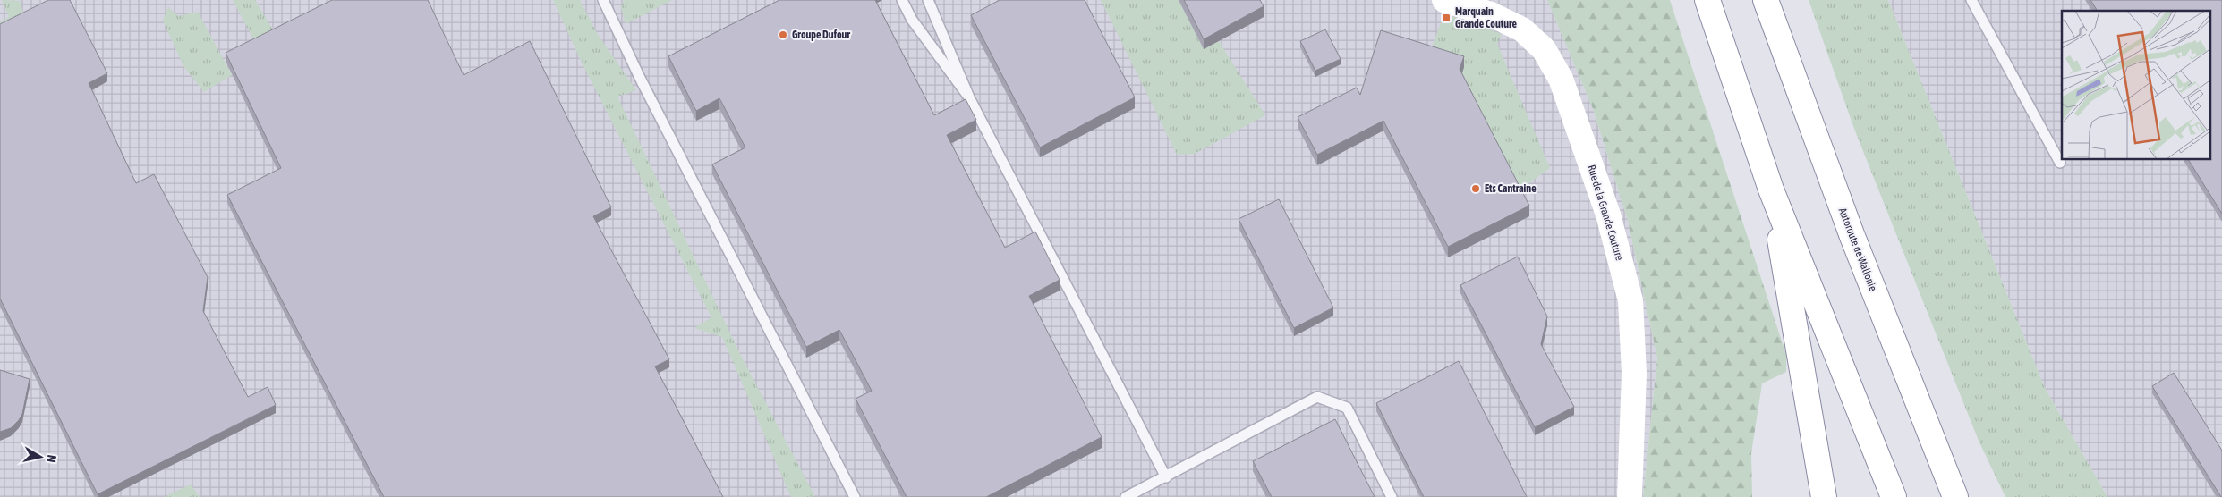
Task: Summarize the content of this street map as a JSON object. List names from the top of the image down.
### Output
{
  "streets": {
    "main road": ["Rue de la Grande Couture", "Autoroute de Wallonie"]
  },
  "places": {
    "transit": ["Marquain Grande Couture"],
    "other": ["Groupe Dufour", "Ets Cantraine"]
  },
  "north": "right"
}
